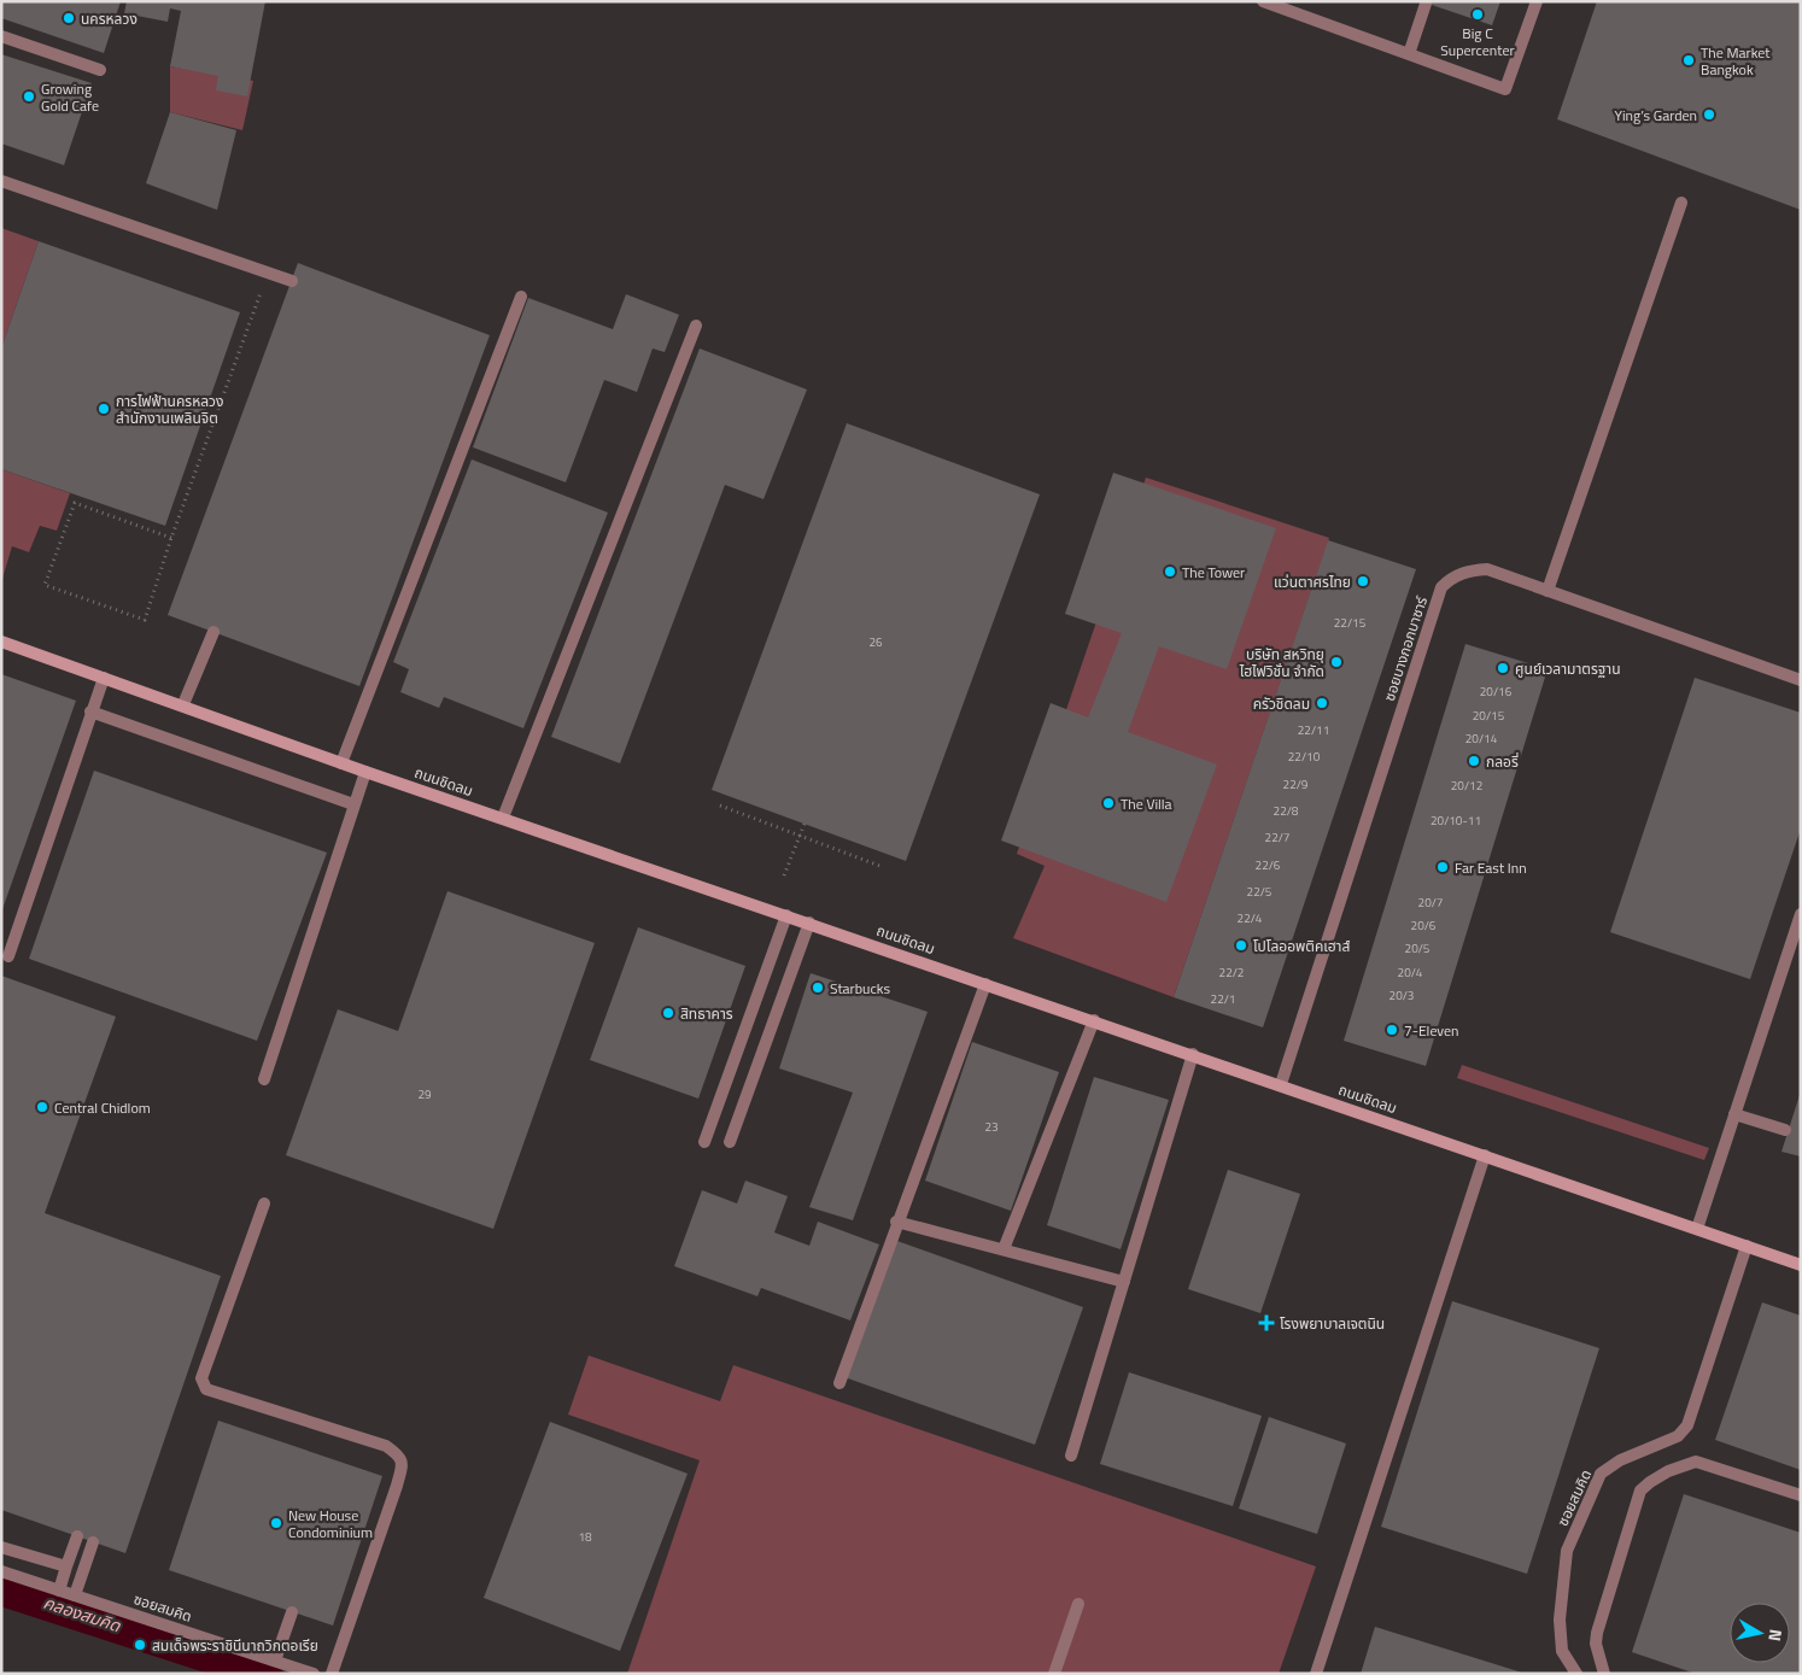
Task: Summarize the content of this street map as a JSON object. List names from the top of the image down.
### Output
{
  "streets": {
    "street": ["ซอยบางกอกบาซาร์", "ถนนชิดลม", "ซอยสมคิด"]
  },
  "crossings": [
    ["ซอยบางกอกบาซาร์", "ถนนชิดลม"],
    ["ถนนชิดลม", "ซอยสมคิด"]
  ],
  "water": ["คลองสมคิด"],
  "places": {
    "other": [
      "Big C Supercenter",
      "นครหลวง",
      "The Market Bangkok",
      "Growing Gold Cafe",
      "Ying’s Garden",
      "การไฟฟ้านครหลวง สำนักงานเพลินจิต",
      "The Tower",
      "แว่นตาศรไทย",
      "บริษัท สหวิทยุ ไฮไฟวิชั่น จำกัด",
      "ศูนย์เวลามาตรฐาน",
      "ครัวชิดลม",
      "กลอรี่",
      "The Villa",
      "Far East Inn",
      "โปโลออพติคเฮาส์",
      "Starbucks",
      "สิทธาคาร",
      "7-Eleven",
      "Central Chidlom",
      "New House Condominium",
      "สมเด็จพระราชินีนาถวิกตอเรีย"
    ],
    "health": ["โรงพยาบาลเจตนิน"]
  },
  "house_numbers": [
    "22/15",
    "26",
    "20/16",
    "20/15",
    "22/11",
    "20/14",
    "22/10",
    "22/9",
    "20/12",
    "22/8",
    "20/10-11",
    "22/7",
    "22/6",
    "22/5",
    "20/7",
    "22/4",
    "20/6",
    "20/5",
    "22/2",
    "20/4",
    "20/3",
    "22/1",
    "29",
    "23",
    "18"
  ],
  "north": "right"
}
